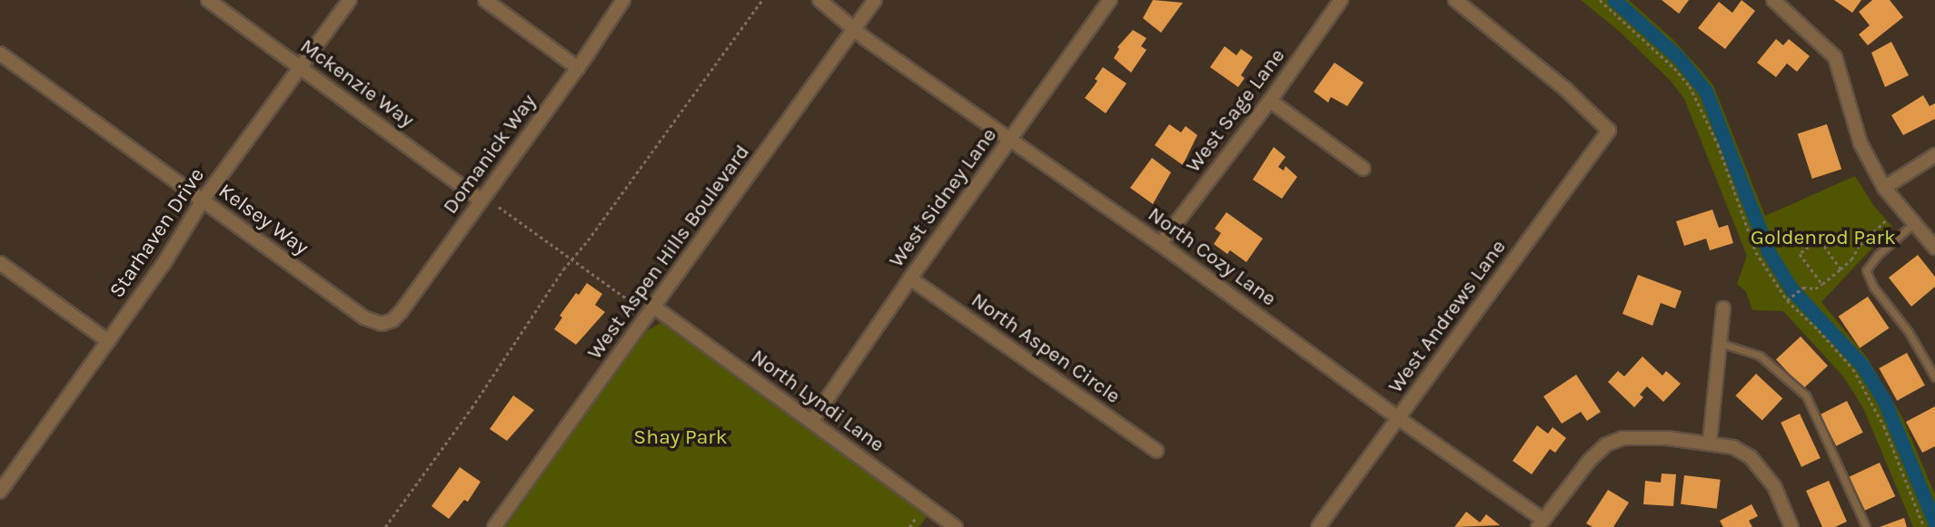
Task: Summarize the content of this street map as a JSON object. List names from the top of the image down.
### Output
{
  "streets": {
    "street": [
      "Mckenzie Way",
      "West Sage Lane",
      "Domanick Way",
      "West Sidney Lane",
      "Kelsey Way",
      "Starhaven Drive",
      "West Aspen Hills Boulevard",
      "North Cozy Lane",
      "West Andrews Lane",
      "North Aspen Circle",
      "North Lyndi Lane"
    ]
  },
  "crossings": [
    ["Mckenzie Way", "Domanick Way"],
    ["Mckenzie Way", "Starhaven Drive"],
    ["West Sage Lane", "North Cozy Lane"],
    ["Domanick Way", "Kelsey Way"],
    ["West Sidney Lane", "North Cozy Lane"],
    ["West Sidney Lane", "North Aspen Circle"],
    ["West Sidney Lane", "North Lyndi Lane"],
    ["Kelsey Way", "Starhaven Drive"],
    ["West Aspen Hills Boulevard", "North Cozy Lane"],
    ["West Aspen Hills Boulevard", "North Lyndi Lane"],
    ["North Cozy Lane", "West Andrews Lane"]
  ],
  "parks": ["Goldenrod Park", "Shay Park"]
}
